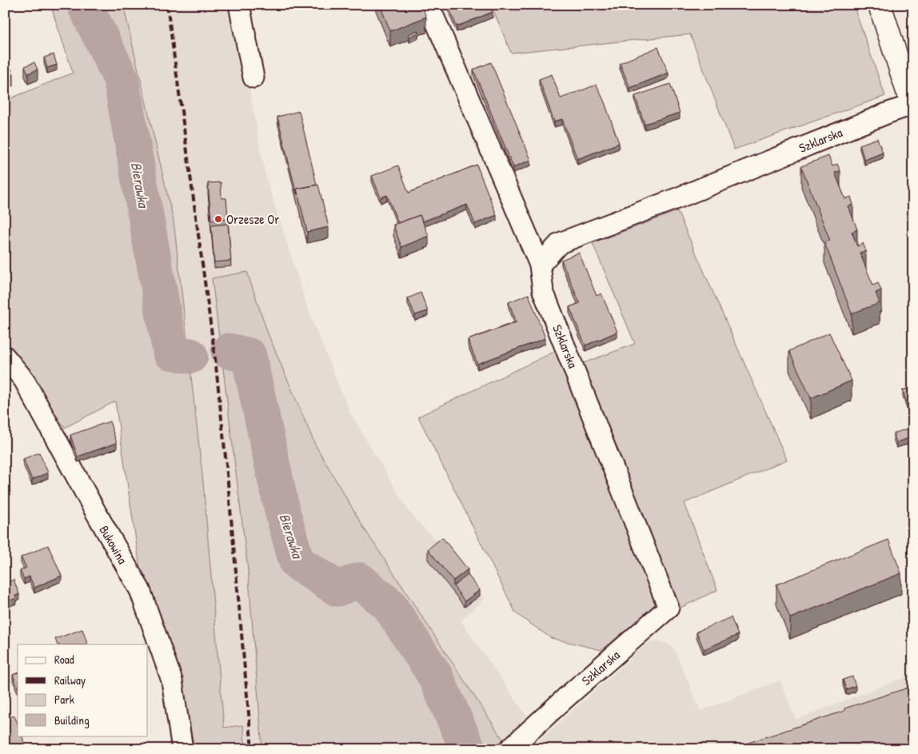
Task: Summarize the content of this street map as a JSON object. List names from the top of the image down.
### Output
{
  "streets": {
    "street": ["Szklarska", "Bukowina"]
  },
  "water": ["Bierawka"],
  "places": ["Orzesze Or"],
  "legend": [
    "Road",
    "Railway",
    "Park",
    "Building"
  ]
}
